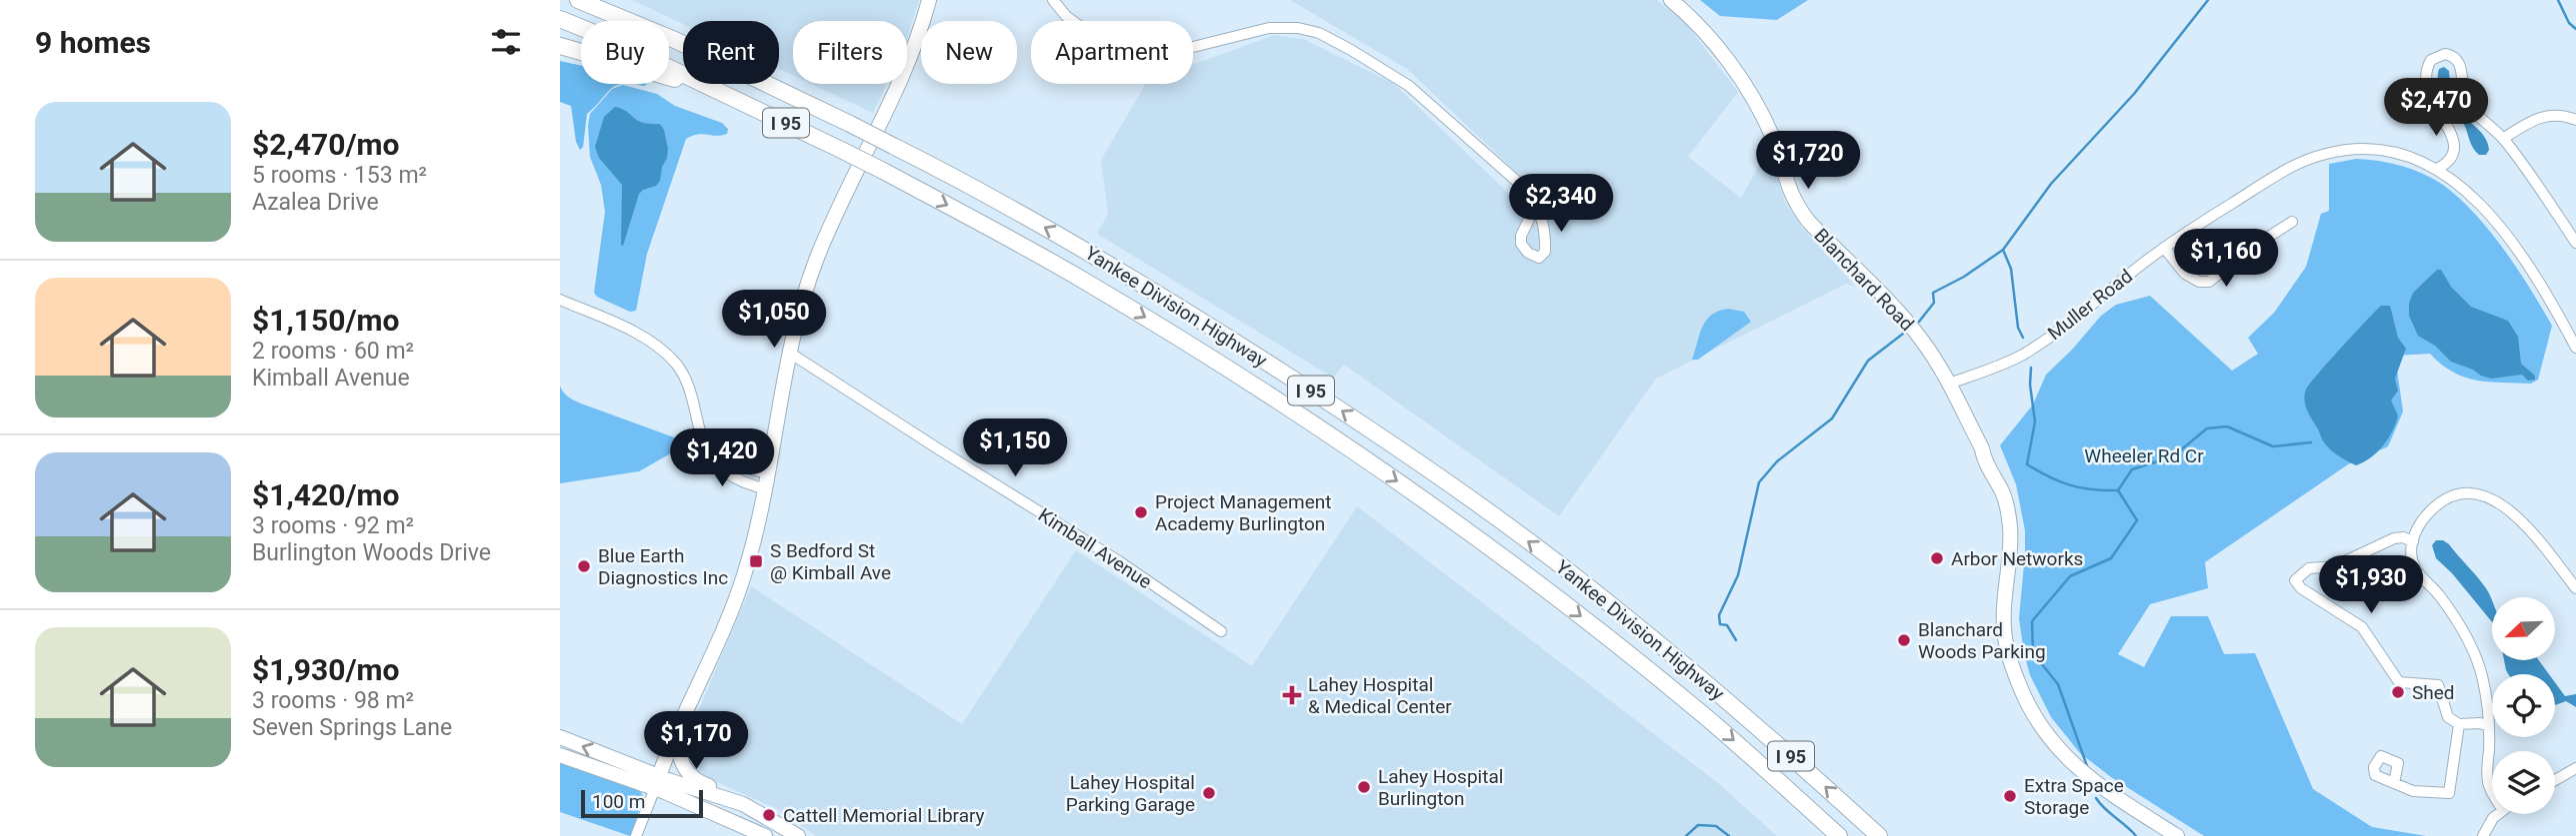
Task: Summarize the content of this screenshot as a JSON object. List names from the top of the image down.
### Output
{
  "streets": {
    "highway": ["I 95", "Yankee Division Highway"],
    "main road": ["Blanchard Road"],
    "street": ["Muller Road", "Kimball Avenue"]
  },
  "crossings": [
    ["Blanchard Road", "Muller Road"]
  ],
  "parks": ["Wheeler Rd Cr"],
  "places": {
    "other": [
      "Project Management Academy Burlington",
      "Arbor Networks",
      "Blue Earth Diagnostics Inc",
      "Blanchard Woods Parking",
      "Shed",
      "Lahey Hospital Burlington",
      "Lahey Hospital Parking Garage",
      "Extra Space Storage",
      "Cattell Memorial Library"
    ],
    "transit": ["S Bedford St @ Kimball Ave"],
    "health": ["Lahey Hospital & Medical Center"]
  },
  "scale_bar": "100 m",
  "north": "bottom left",
  "page": {
    "heading": "9 homes",
    "chip": [
      "Buy",
      "Rent",
      "Filters",
      "New",
      "Apartment"
    ],
    "price": [
      "$2,470",
      "$1,720",
      "$2,340",
      "$1,160",
      "$1,050",
      "$1,150",
      "$1,420",
      "$1,930",
      "$1,170"
    ],
    "list": [
      {
        "name": "$2,470/mo",
        "note": "5 rooms · 153 m² · Azalea Drive"
      },
      {
        "name": "$1,150/mo",
        "note": "2 rooms · 60 m² · Kimball Avenue"
      },
      {
        "name": "$1,420/mo",
        "note": "3 rooms · 92 m² · Burlington Woods Drive"
      },
      {
        "name": "$1,930/mo",
        "note": "3 rooms · 98 m² · Seven Springs Lane"
      }
    ],
    "scale": "100 m"
  }
}
